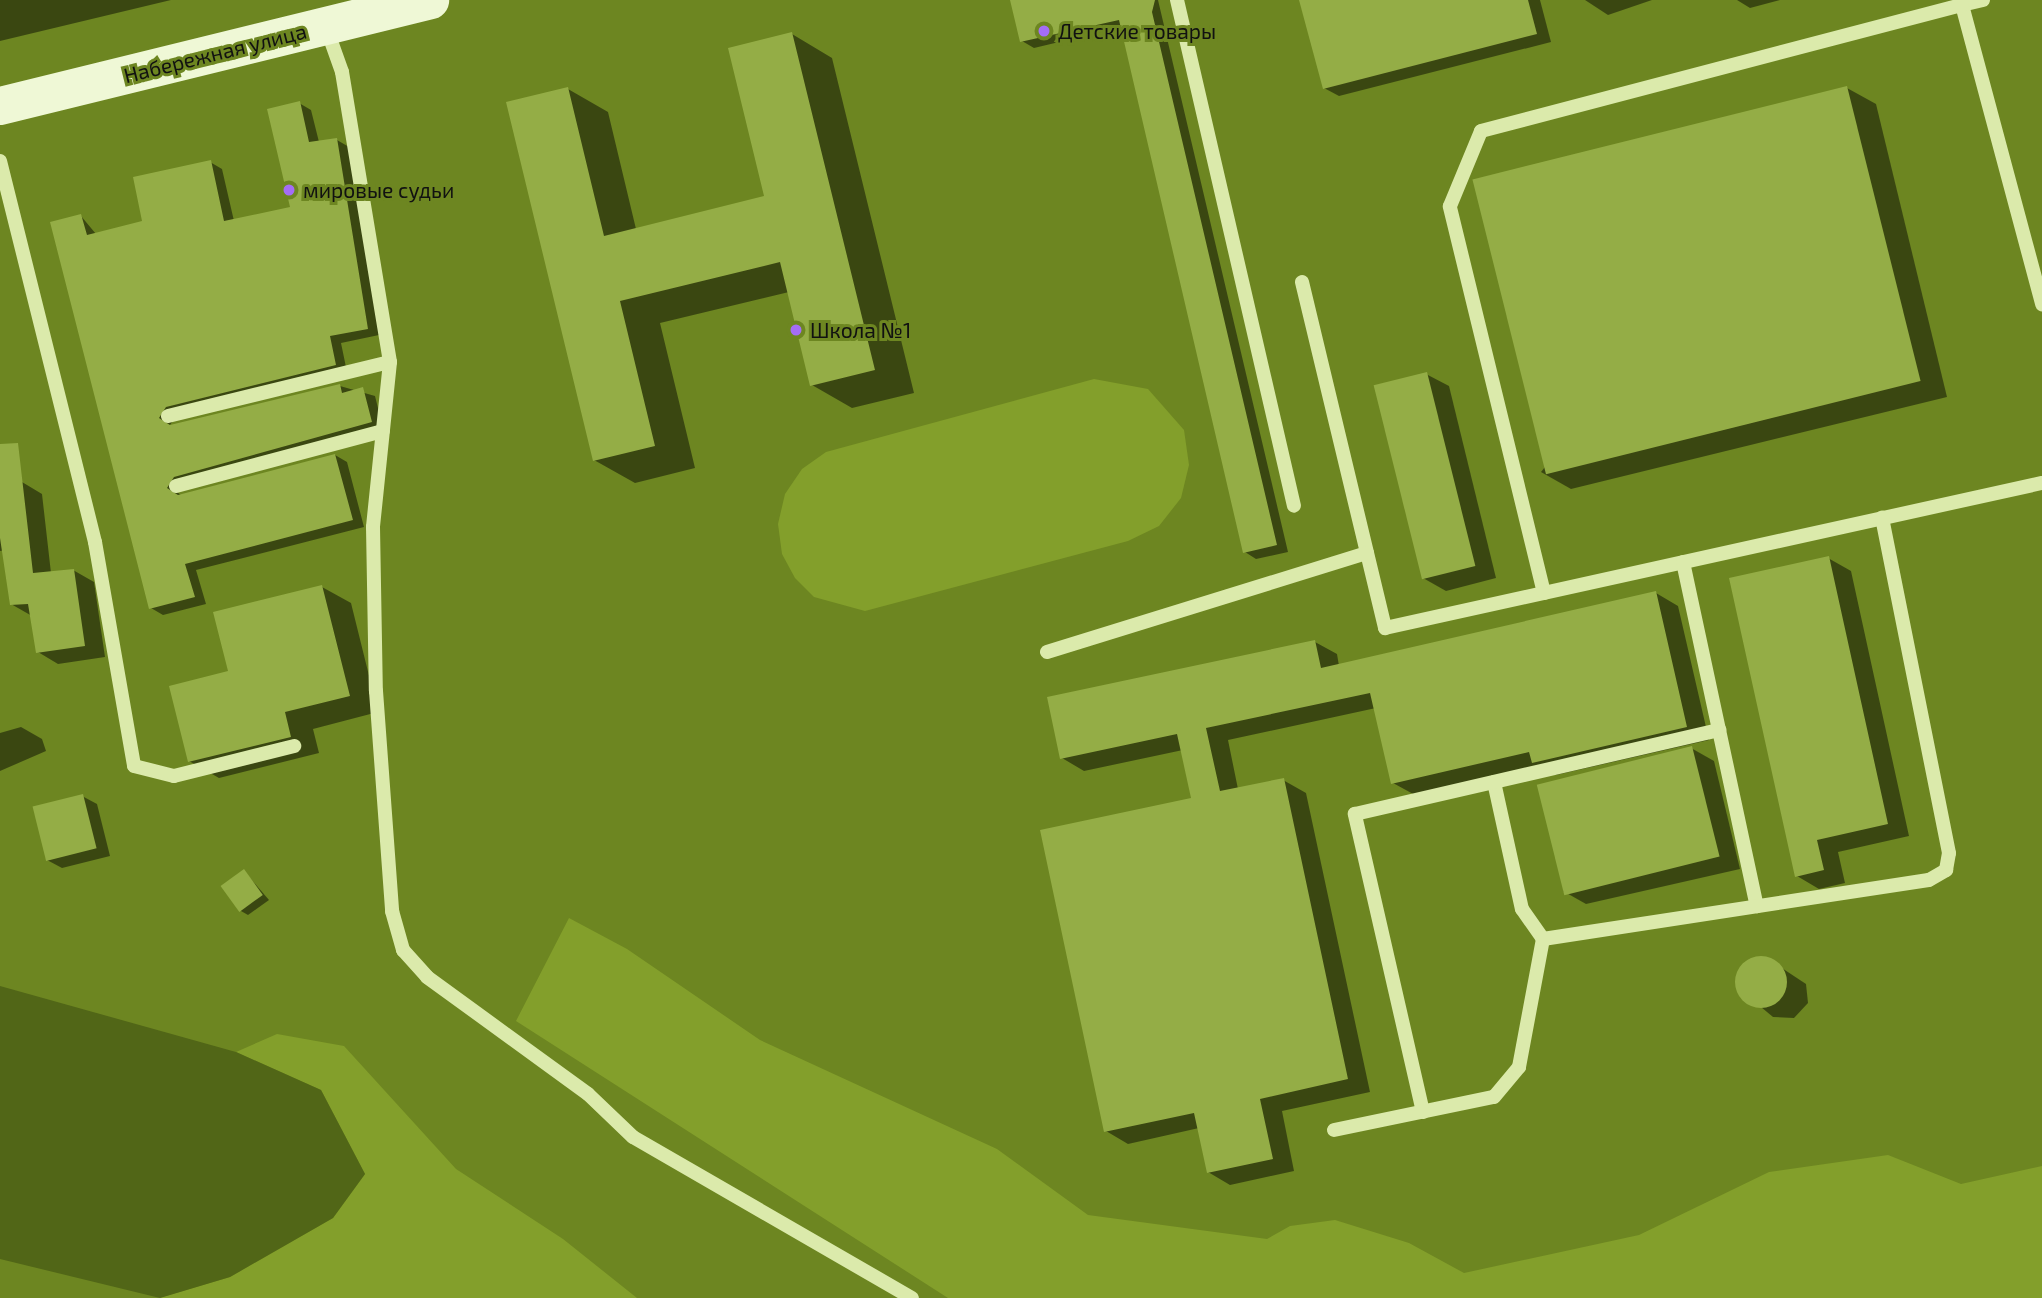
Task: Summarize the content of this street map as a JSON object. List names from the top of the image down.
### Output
{
  "streets": {
    "street": ["Набережная улица"]
  },
  "places": ["Детские товары", "мировые судьи", "Школа №1"]
}
